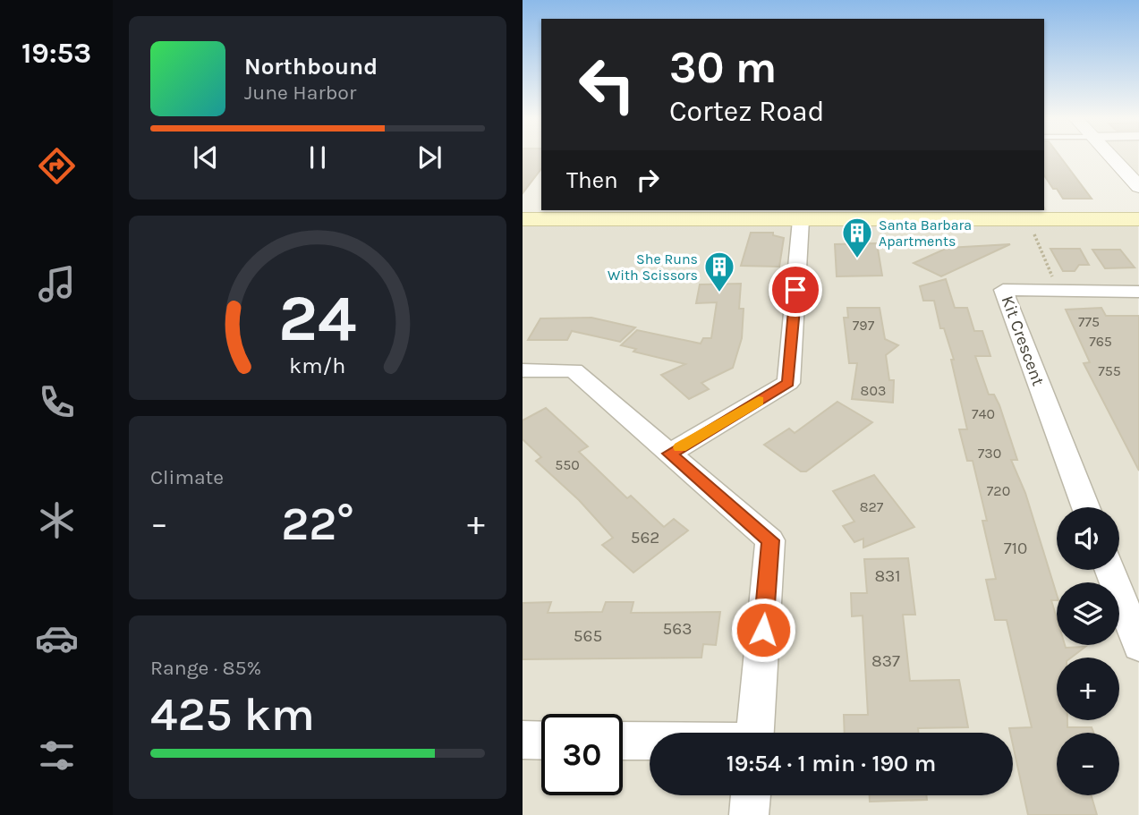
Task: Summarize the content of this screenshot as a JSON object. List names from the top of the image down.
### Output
{
  "streets": {
    "street": ["Kit Crescent"]
  },
  "places": {
    "building": ["Santa Barbara Apartments", "She Runs With Scissors"]
  },
  "house_numbers": [
    "775",
    "797",
    "765",
    "755",
    "803",
    "740",
    "730",
    "550",
    "720",
    "827",
    "562",
    "710",
    "831",
    "563",
    "565",
    "837"
  ],
  "page": {
    "tabs": "19:53",
    "turn": ["30 m", "Cortez Road"],
    "song": ["Northbound", "June Harbor"],
    "then": "Then",
    "tile": [
      "Climate",
      ["Range · 85%", "425 km"]
    ],
    "heat": ["−", "22°", "+"],
    "map_buttons": ["+", "−"],
    "limit": "30",
    "trip": "19:54 · 1 min · 190 m",
    "gauge": ["24", "km/h"]
  }
}
